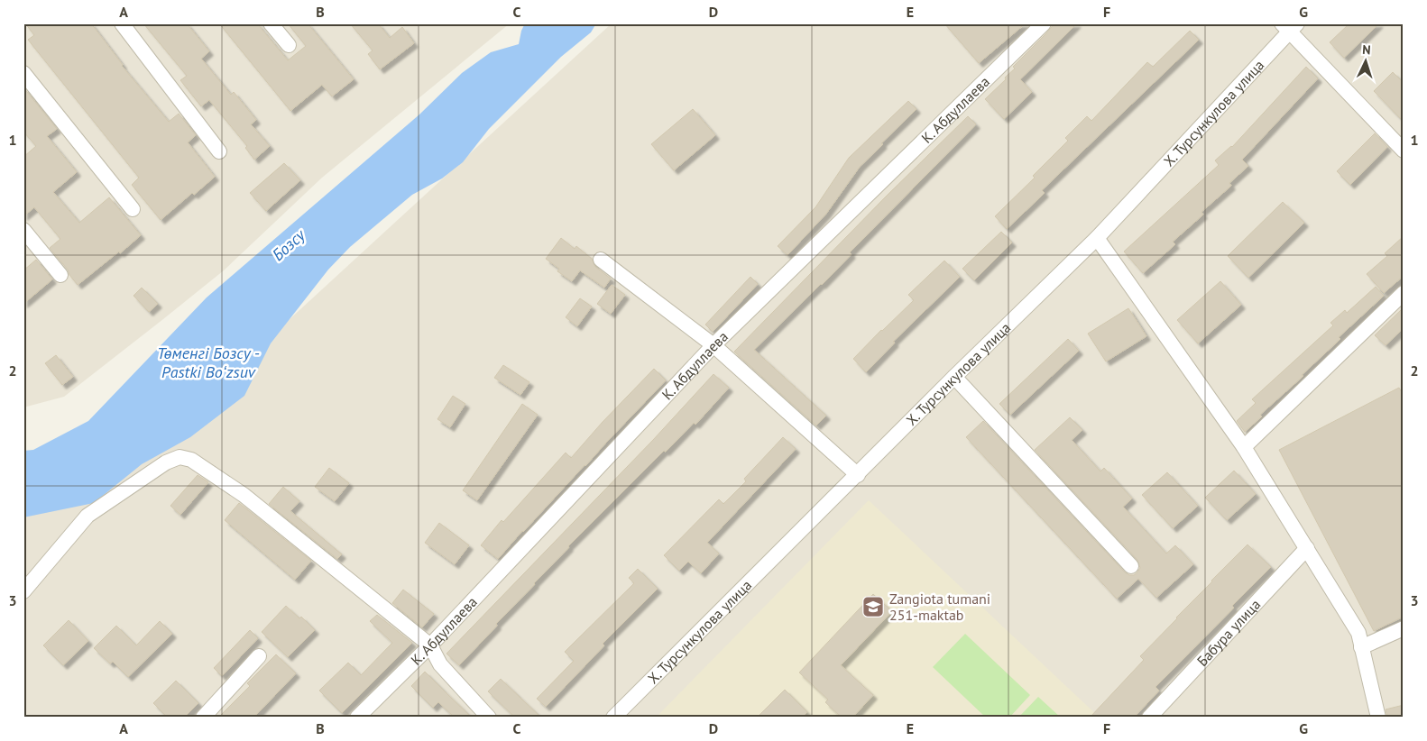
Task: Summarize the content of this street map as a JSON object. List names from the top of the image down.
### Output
{
  "streets": {
    "street": ["К. Абдуллаева", "Х. Турсункулова улица", "Бабура улица"]
  },
  "water": ["Бозсу", "Төменгі Бозсу - Pastki Boʻzsuv"],
  "places": {
    "school or university": ["Zangiota tumani 251-maktab"]
  },
  "north": "top",
  "grid": {
    "columns": [
      "A",
      "B",
      "C",
      "D",
      "E",
      "F",
      "G"
    ],
    "rows": ["1", "2", "3"]
  }
}
